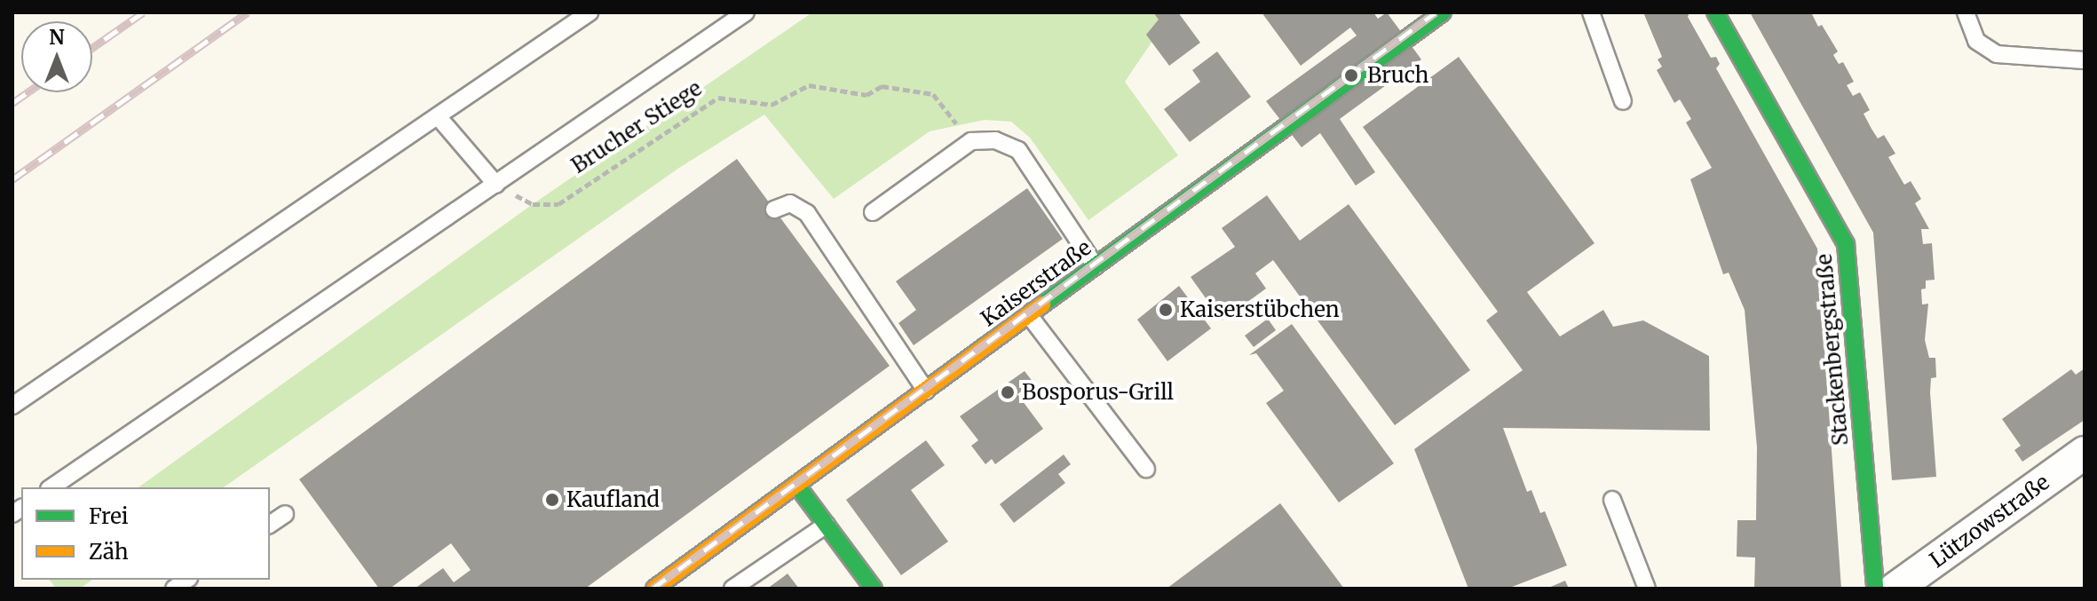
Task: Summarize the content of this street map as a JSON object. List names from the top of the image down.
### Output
{
  "streets": {
    "main road": ["Kaiserstraße", "Stackenbergstraße"],
    "street": ["Lützowstraße"],
    "path": ["Brucher Stiege"]
  },
  "places": [
    "Bruch",
    "Kaiserstübchen",
    "Bosporus-Grill",
    "Kaufland"
  ],
  "legend": ["Frei", "Zäh"],
  "north": "top"
}
